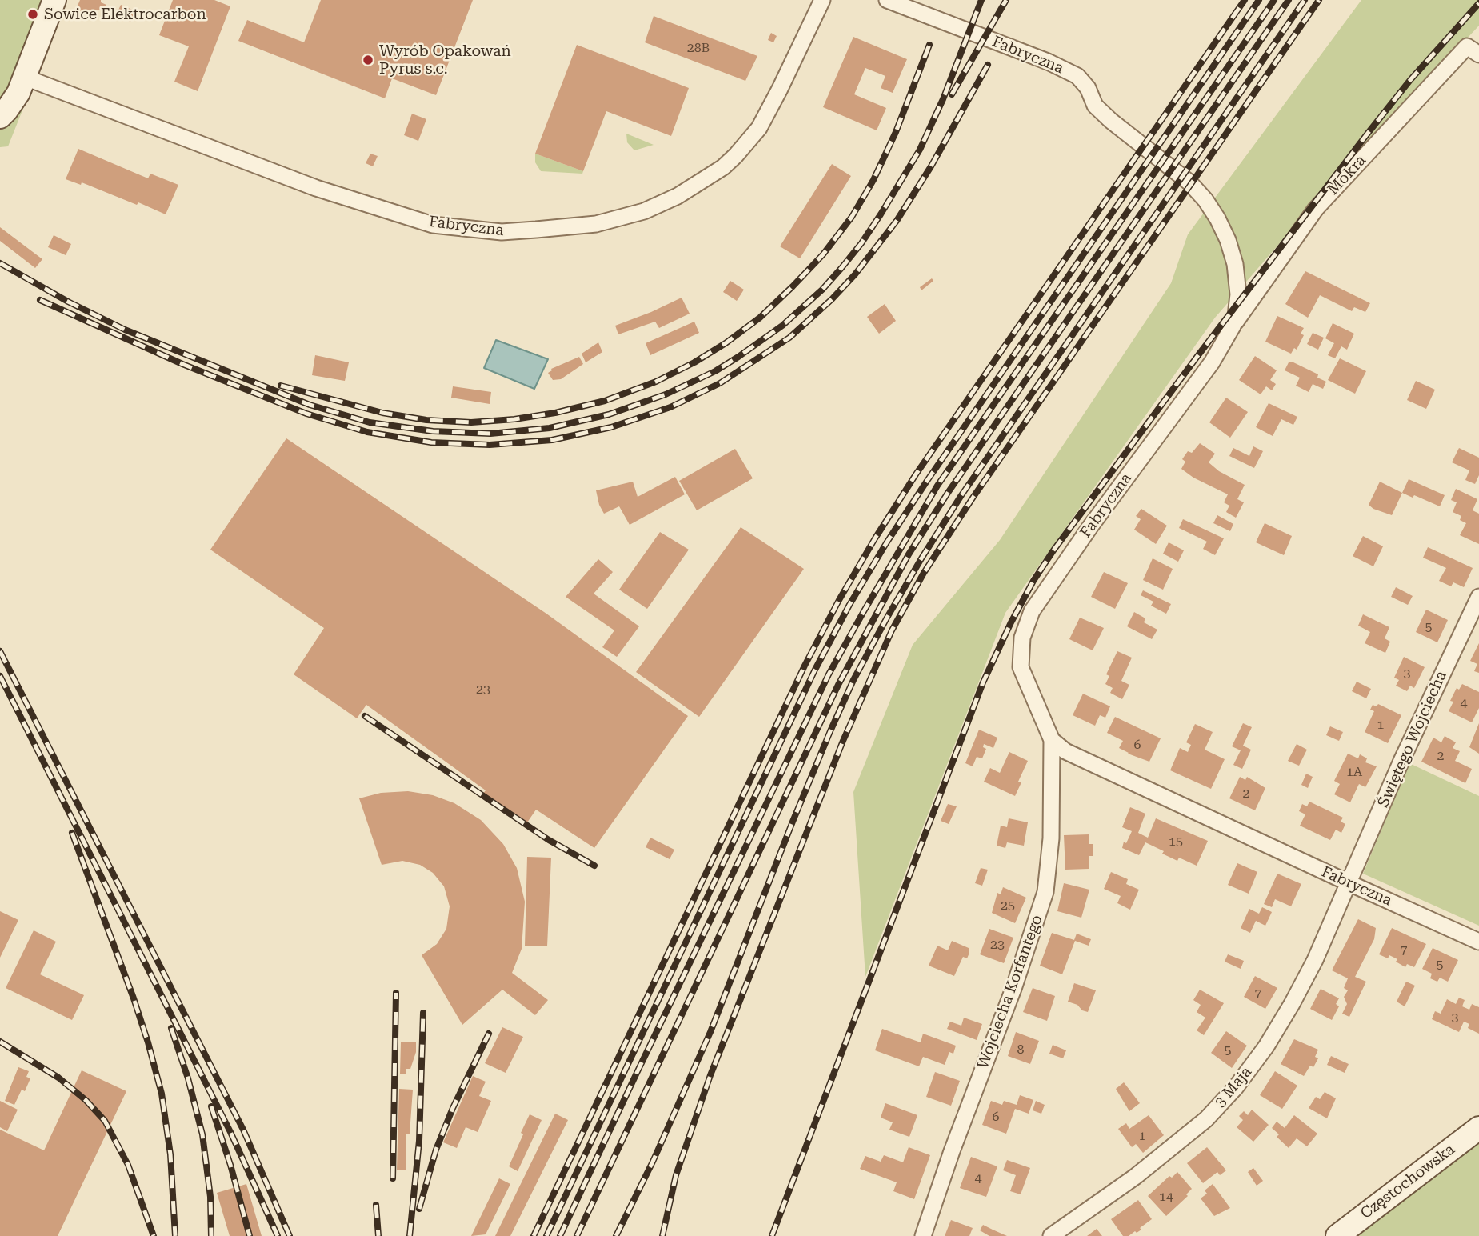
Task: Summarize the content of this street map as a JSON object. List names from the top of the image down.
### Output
{
  "streets": {
    "street": [
      "Fabryczna",
      "Mokra",
      "Świętego Wojciecha",
      "Wojciecha Korfantego",
      "3 Maja",
      "Częstochowska"
    ]
  },
  "crossings": [
    ["Fabryczna", "Mokra"],
    ["Fabryczna", "Świętego Wojciecha"],
    ["Fabryczna", "Wojciecha Korfantego"],
    ["Fabryczna", "3 Maja"],
    ["Świętego Wojciecha", "3 Maja"]
  ],
  "places": ["Sowice Elektrocarbon", "Wyrób Opakowań Pyrus s.c."],
  "house_numbers": [
    "28B",
    "5",
    "3",
    "23",
    "4",
    "1",
    "6",
    "2",
    "1A",
    "2",
    "15",
    "25",
    "23",
    "7",
    "5",
    "7",
    "3",
    "8",
    "5",
    "6",
    "1",
    "4",
    "14"
  ]
}
